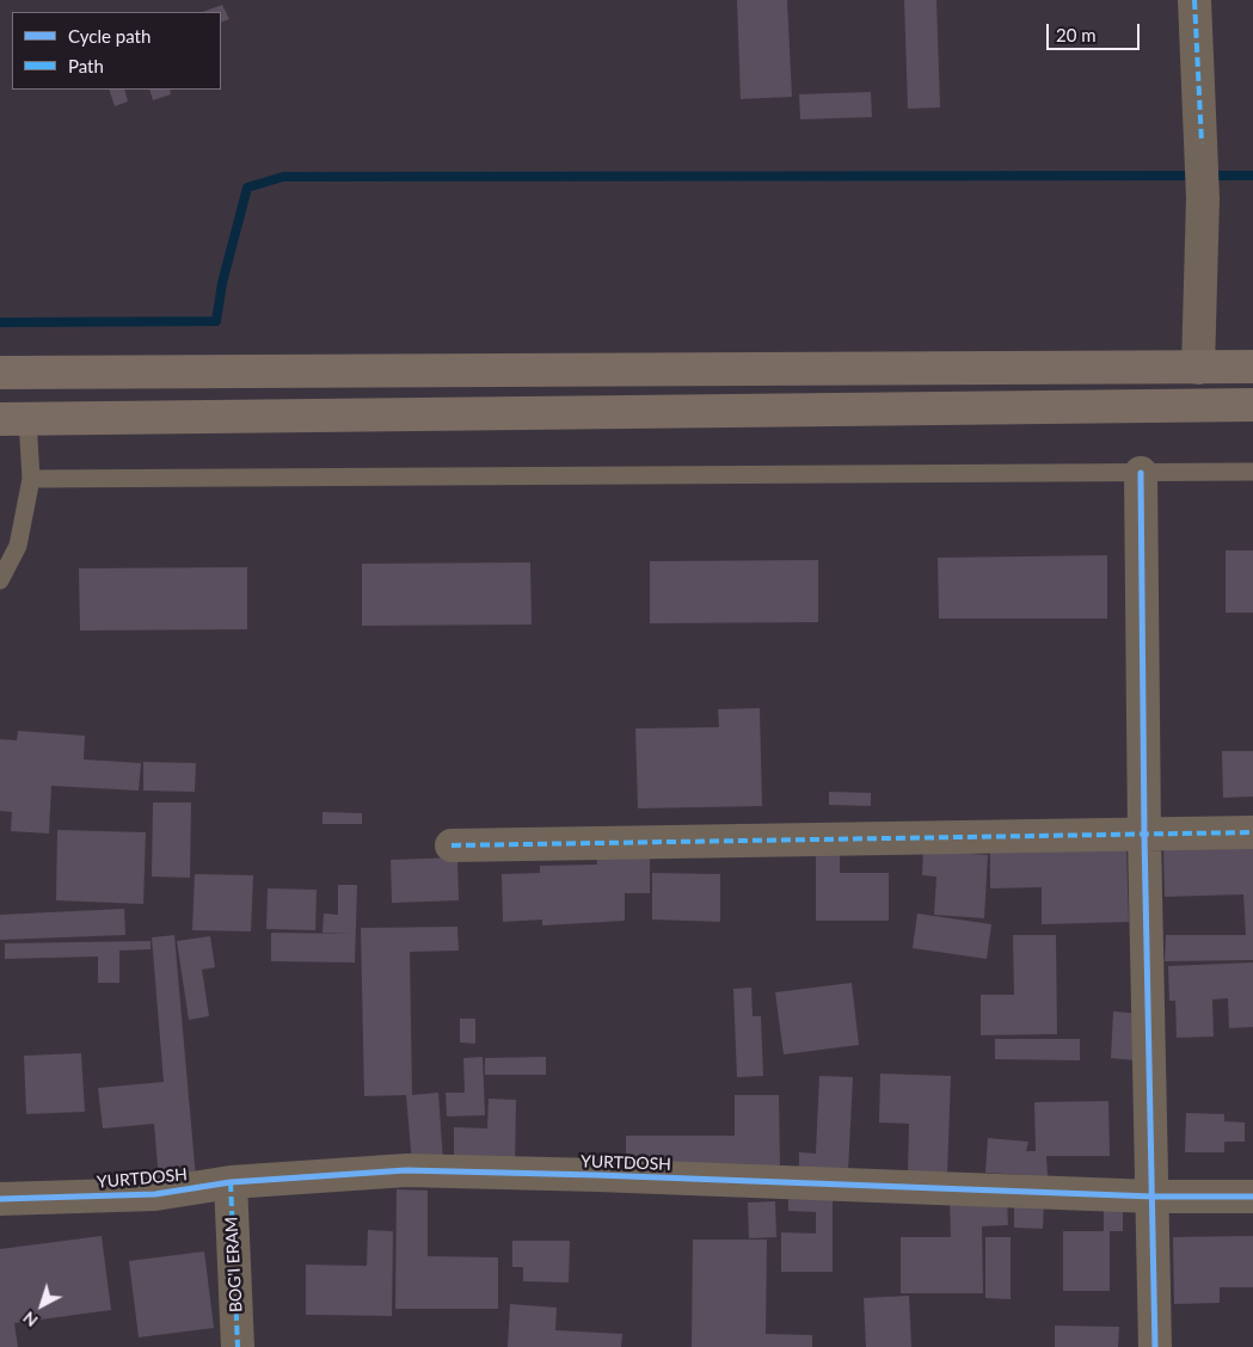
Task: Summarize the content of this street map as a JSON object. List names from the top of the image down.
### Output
{
  "streets": {
    "street": ["YURTDOSH", "BOG'I ERAM"]
  },
  "crossings": [
    ["YURTDOSH", "BOG'I ERAM"]
  ],
  "legend": ["Cycle path", "Path"],
  "scale_bar": "20 m",
  "north": "bottom left"
}
